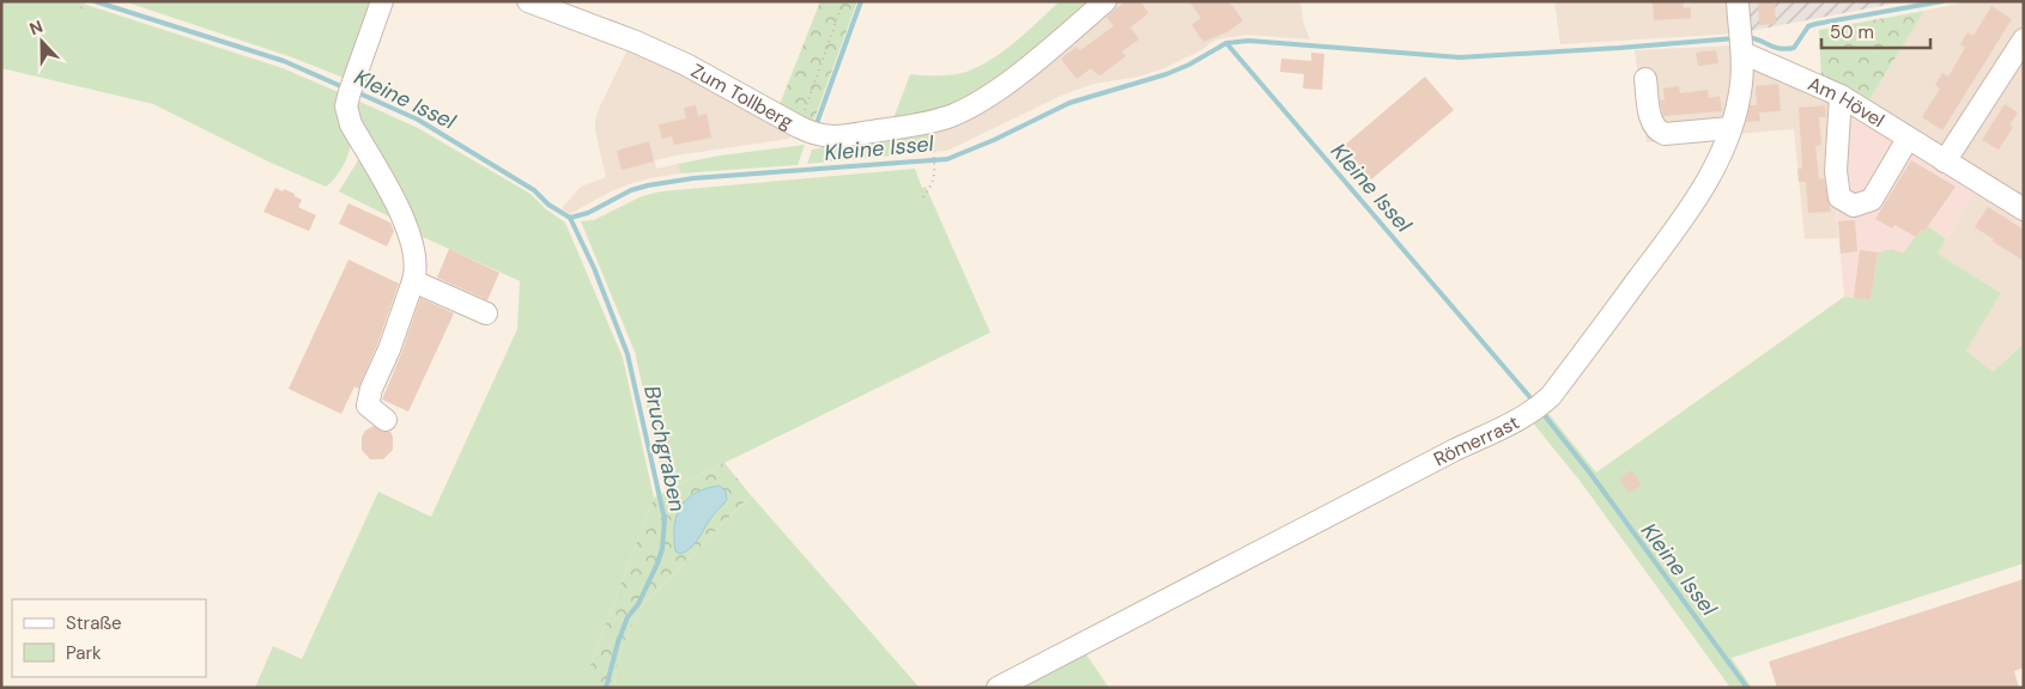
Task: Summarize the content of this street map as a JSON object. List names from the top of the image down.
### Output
{
  "streets": {
    "street": ["Zum Tollberg", "Am Hövel", "Römerrast"]
  },
  "crossings": [
    ["Am Hövel", "Römerrast"]
  ],
  "water": ["Kleine Issel", "Bruchgraben"],
  "legend": ["Straße", "Park"],
  "scale_bar": "50 m",
  "north": "top"
}
